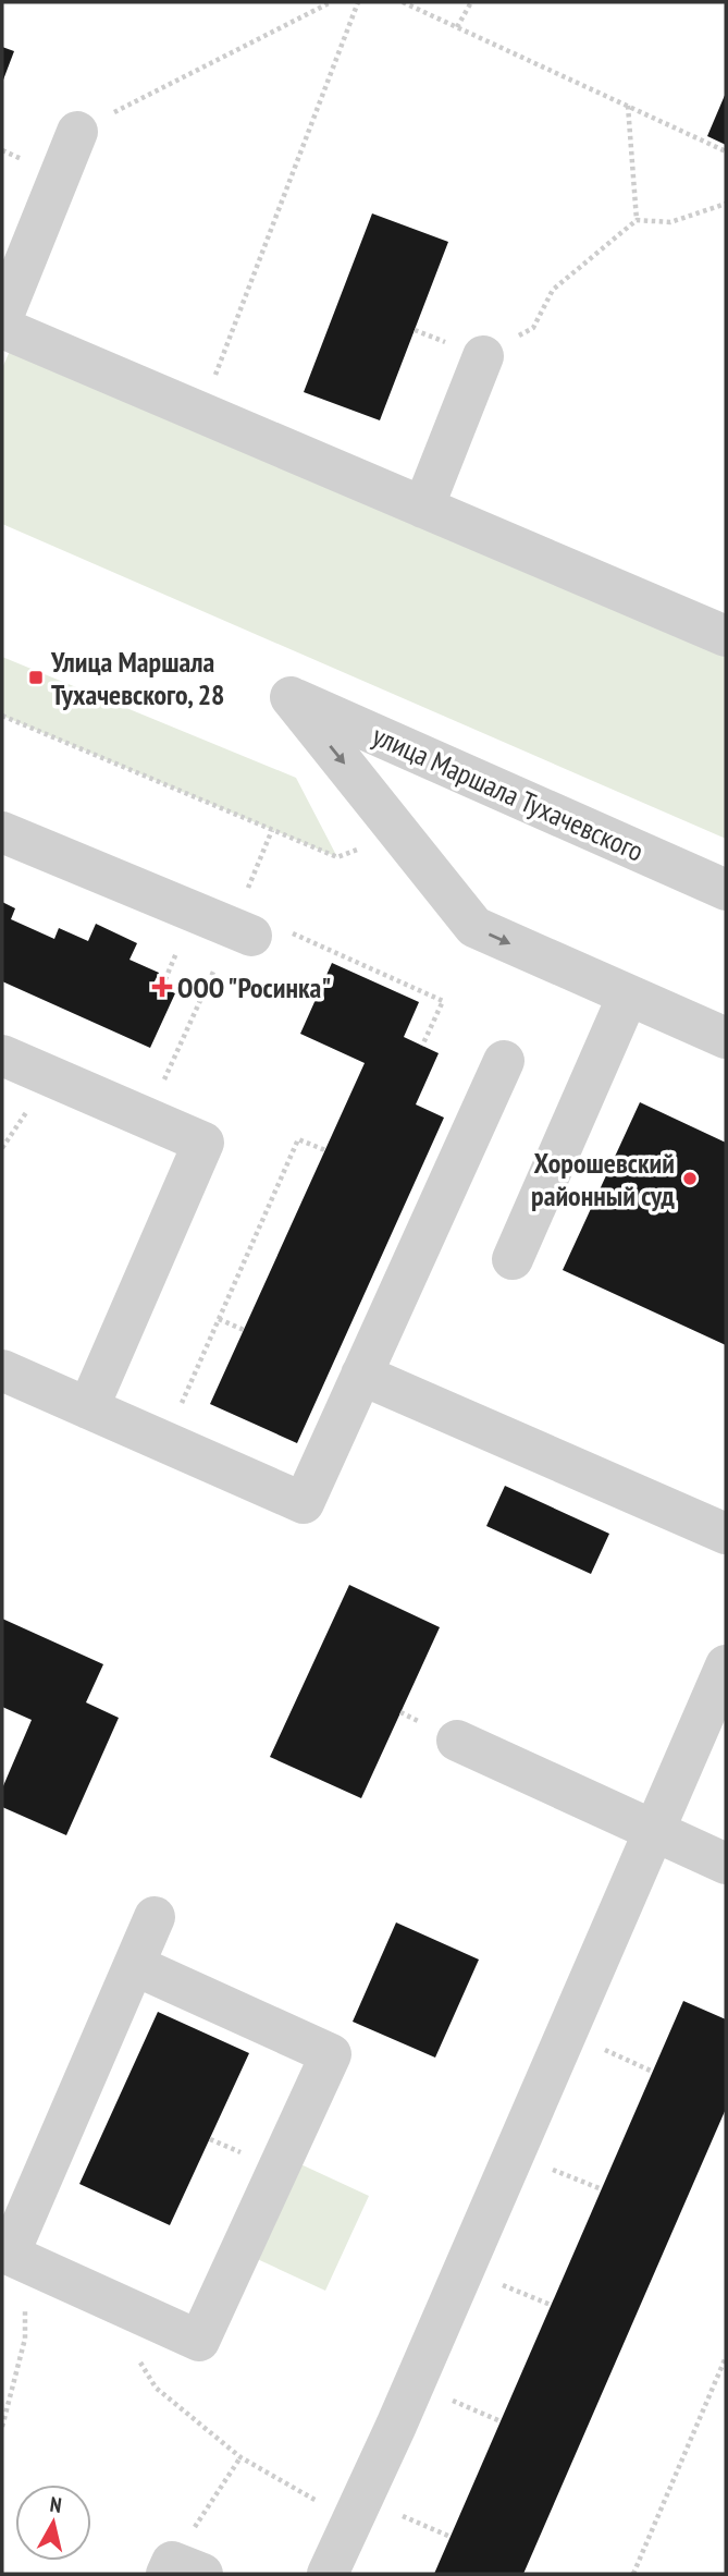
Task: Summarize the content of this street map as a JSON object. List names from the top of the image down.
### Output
{
  "streets": {
    "street": ["улица Маршала Тухачевского"]
  },
  "places": {
    "transit": ["Улица Маршала Тухачевского, 28"],
    "health": ["ООО \"Росинка\""],
    "other": ["Хорошевский районный суд"]
  },
  "north": "top"
}
